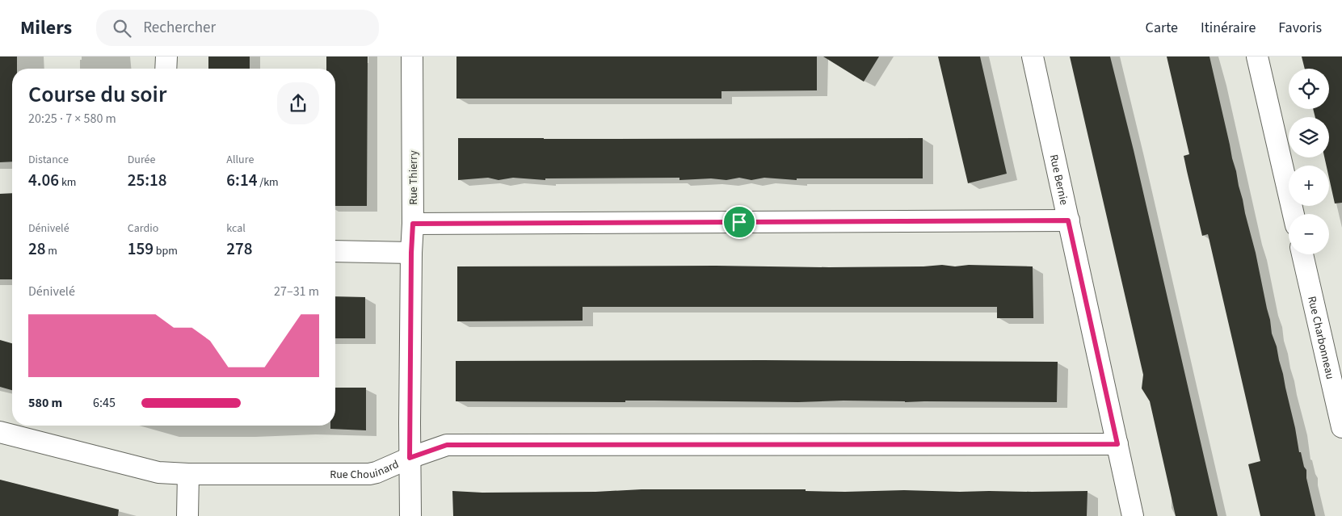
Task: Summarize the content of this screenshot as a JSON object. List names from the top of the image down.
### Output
{
  "streets": {
    "street": [
      "Rue Thierry",
      "Rue Bernie",
      "Rue Charbonneau",
      "Rue Chouinard"
    ]
  },
  "crossings": [
    ["Rue Thierry", "Rue Chouinard"],
    ["Rue Bernie", "Rue Chouinard"]
  ],
  "page": {
    "header": "Milers",
    "search": "Rechercher",
    "nav": ["Carte", "Itinéraire", "Favoris"],
    "map_buttons": ["+", "−"],
    "heading": ["Course du soir", "20:25 · 7 × 580 m"],
    "stats": [
      ["Distance", "4.06 km"],
      ["Durée", "25:18"],
      ["Allure", "6:14 /km"],
      ["Dénivelé", "28 m"],
      ["Cardio", "159 bpm"],
      ["kcal", "278"]
    ],
    "chart": ["Dénivelé", "27–31 m"],
    "list": [
      {
        "name": "580 m",
        "note": "6:45"
      }
    ]
  }
}
